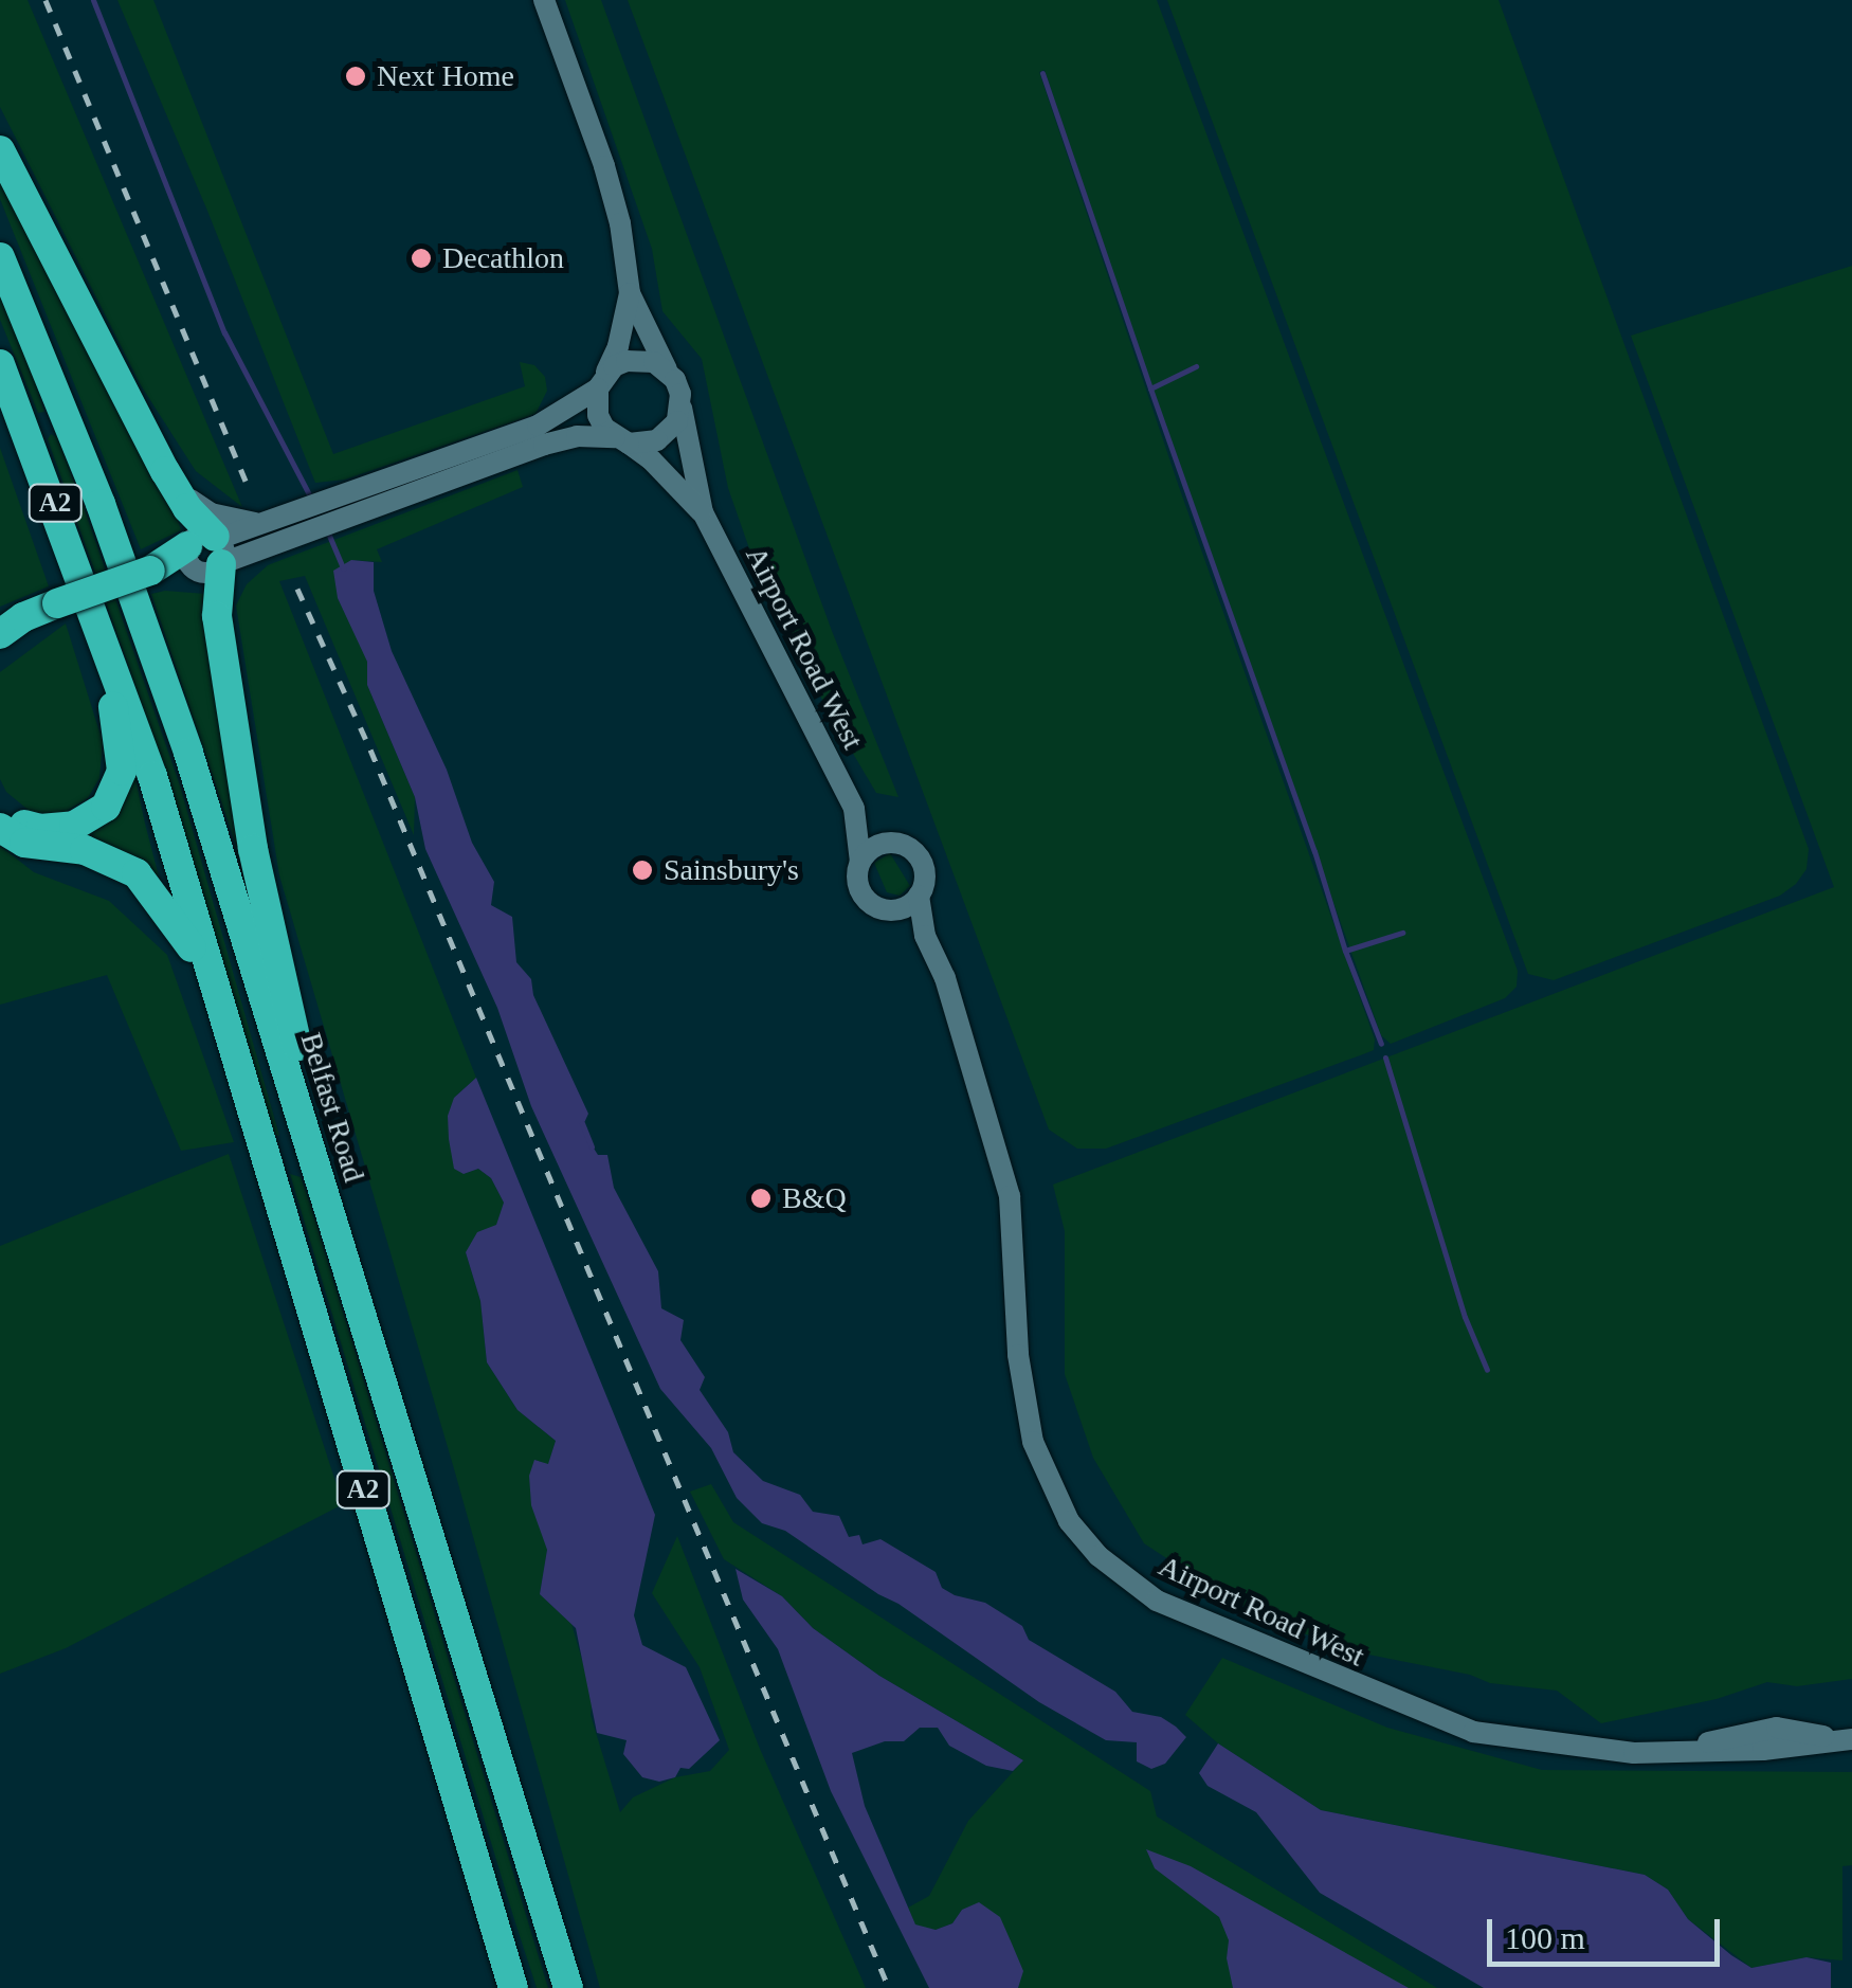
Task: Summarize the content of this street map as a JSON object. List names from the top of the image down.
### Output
{
  "streets": {
    "highway": ["A2", "Belfast Road"],
    "street": ["Airport Road West"]
  },
  "places": [
    "Next Home",
    "Decathlon",
    "Sainsbury's",
    "B&Q"
  ],
  "scale_bar": "100 m"
}
